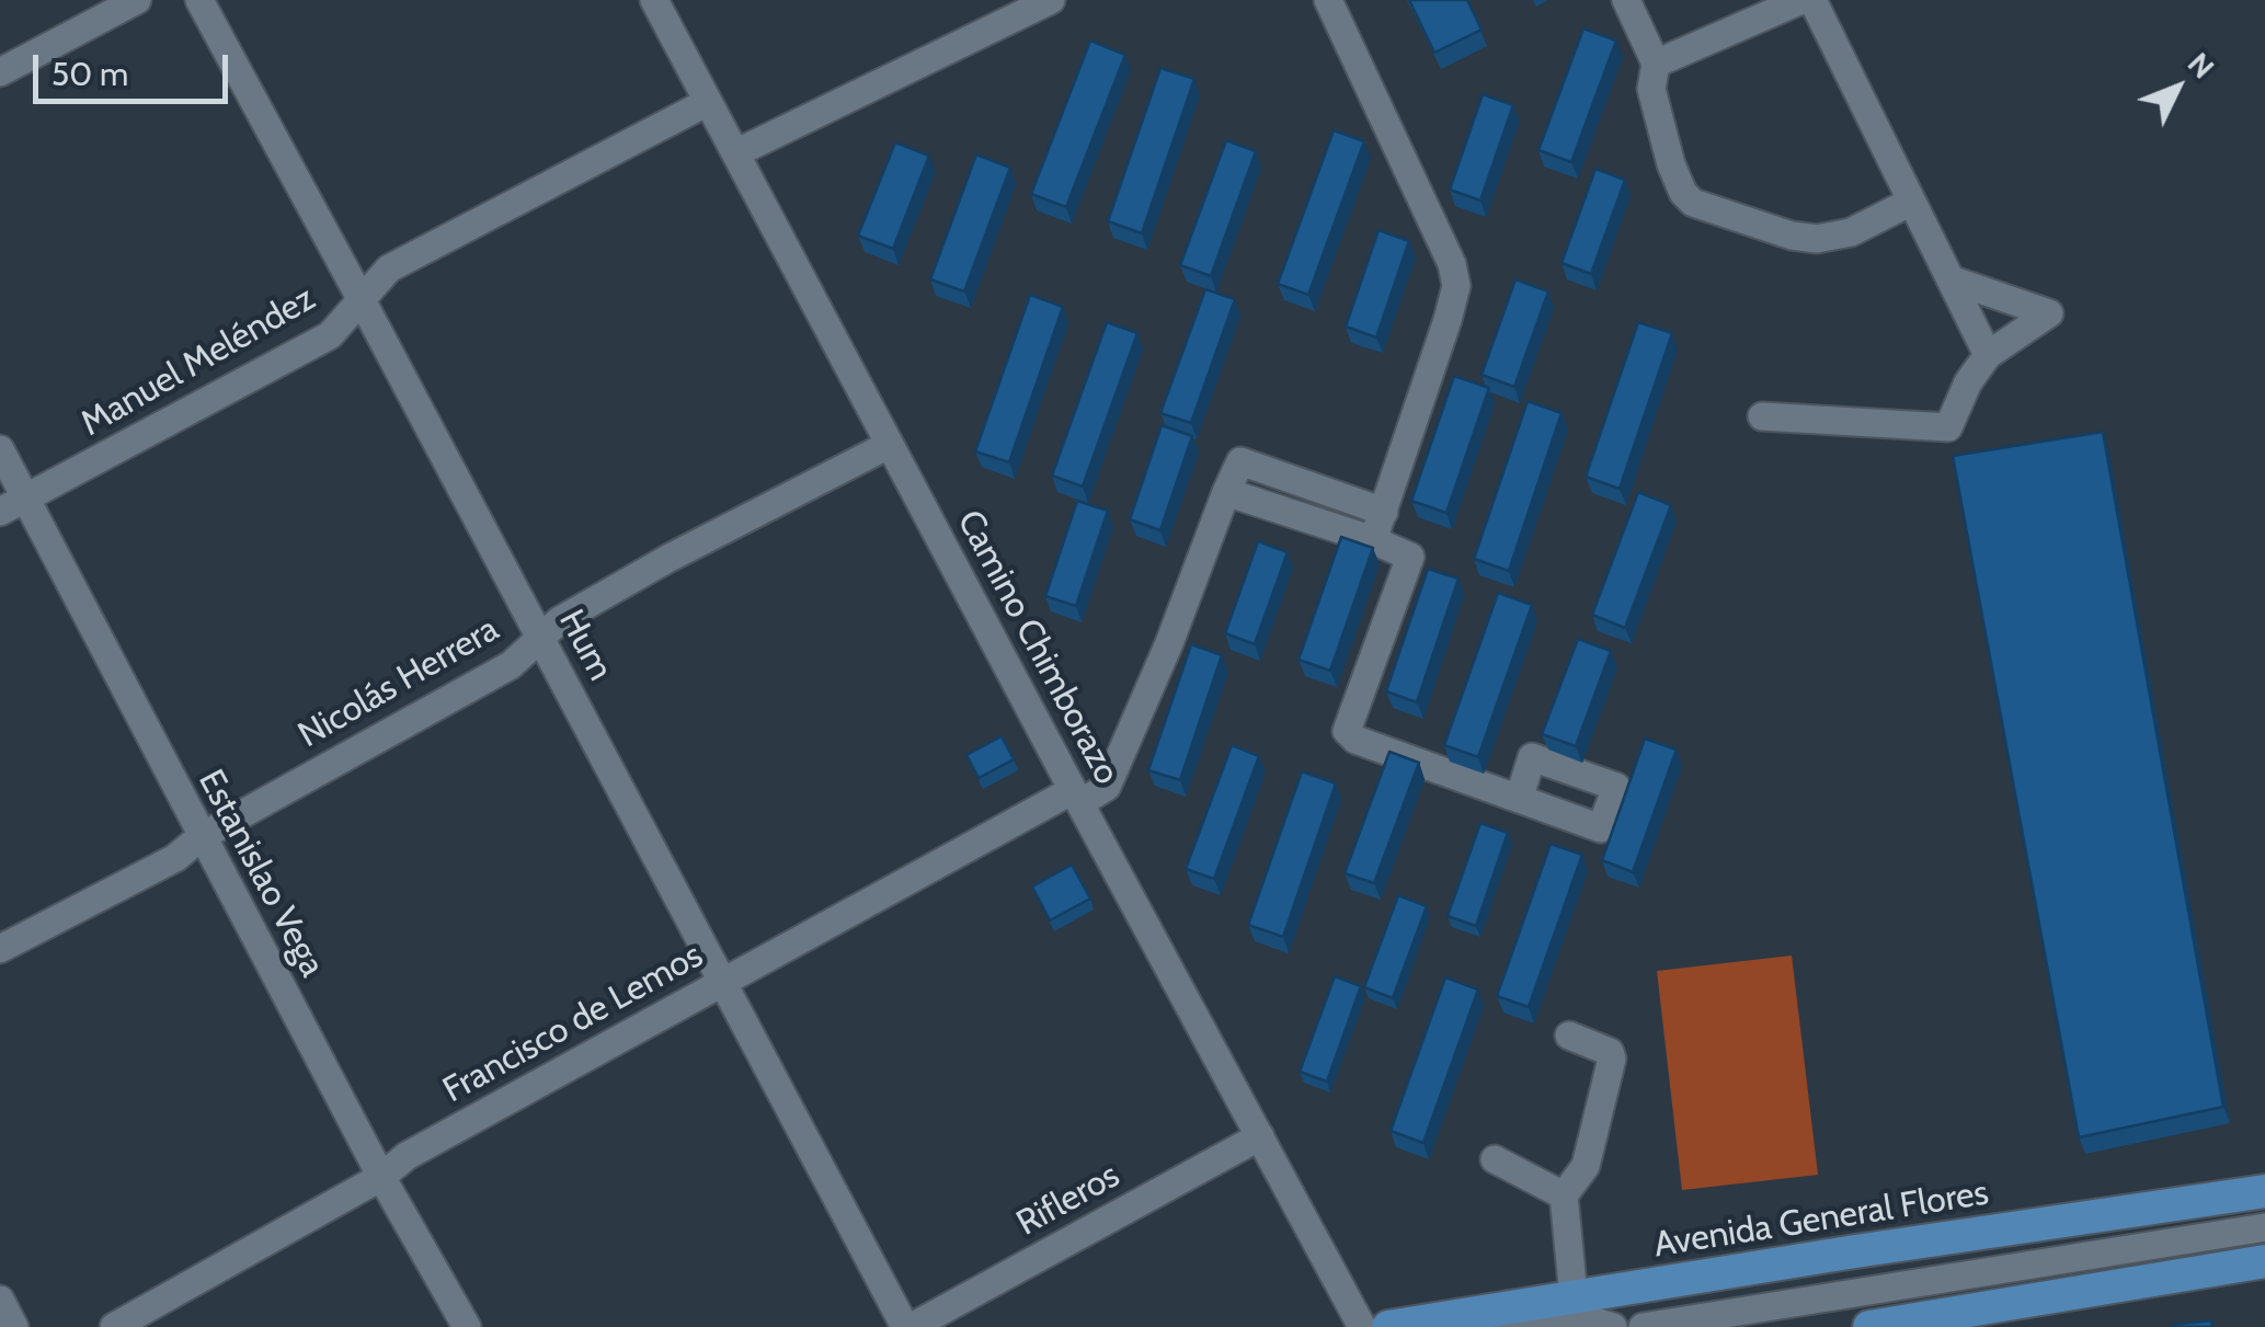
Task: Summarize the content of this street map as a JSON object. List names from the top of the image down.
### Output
{
  "streets": {
    "main road": ["Avenida General Flores"],
    "street": [
      "Manuel Meléndez",
      "Hum",
      "Camino Chimborazo",
      "Nicolás Herrera",
      "Estanislao Vega",
      "Francisco de Lemos",
      "Rifleros"
    ]
  },
  "crossings": [
    ["Manuel Meléndez", "Hum"],
    ["Manuel Meléndez", "Camino Chimborazo"],
    ["Manuel Meléndez", "Estanislao Vega"],
    ["Hum", "Nicolás Herrera"],
    ["Hum", "Francisco de Lemos"],
    ["Hum", "Rifleros"],
    ["Camino Chimborazo", "Nicolás Herrera"],
    ["Camino Chimborazo", "Francisco de Lemos"],
    ["Camino Chimborazo", "Rifleros"],
    ["Nicolás Herrera", "Estanislao Vega"],
    ["Estanislao Vega", "Francisco de Lemos"]
  ],
  "scale_bar": "50 m",
  "north": "top right"
}
